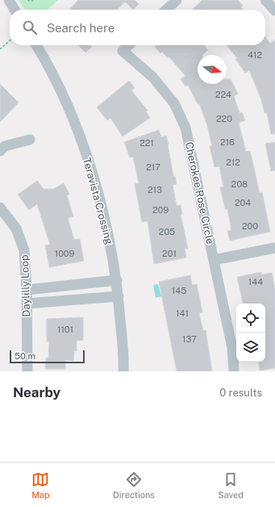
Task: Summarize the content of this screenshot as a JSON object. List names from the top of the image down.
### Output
{
  "streets": {
    "street": ["Cherokee Rose Circle", "Teravista Crossing", "Daylilly Loop"]
  },
  "house_numbers": [
    "412",
    "224",
    "220",
    "216",
    "221",
    "212",
    "217",
    "208",
    "213",
    "204",
    "209",
    "200",
    "205",
    "1009",
    "201",
    "144",
    "145",
    "141",
    "1101",
    "137"
  ],
  "scale_bar": "50 m",
  "north": "right",
  "page": {
    "search": "Search here",
    "scale": "50 m",
    "heading": ["Nearby", "0 results"],
    "nav": ["Map", "Directions", "Saved"]
  }
}
